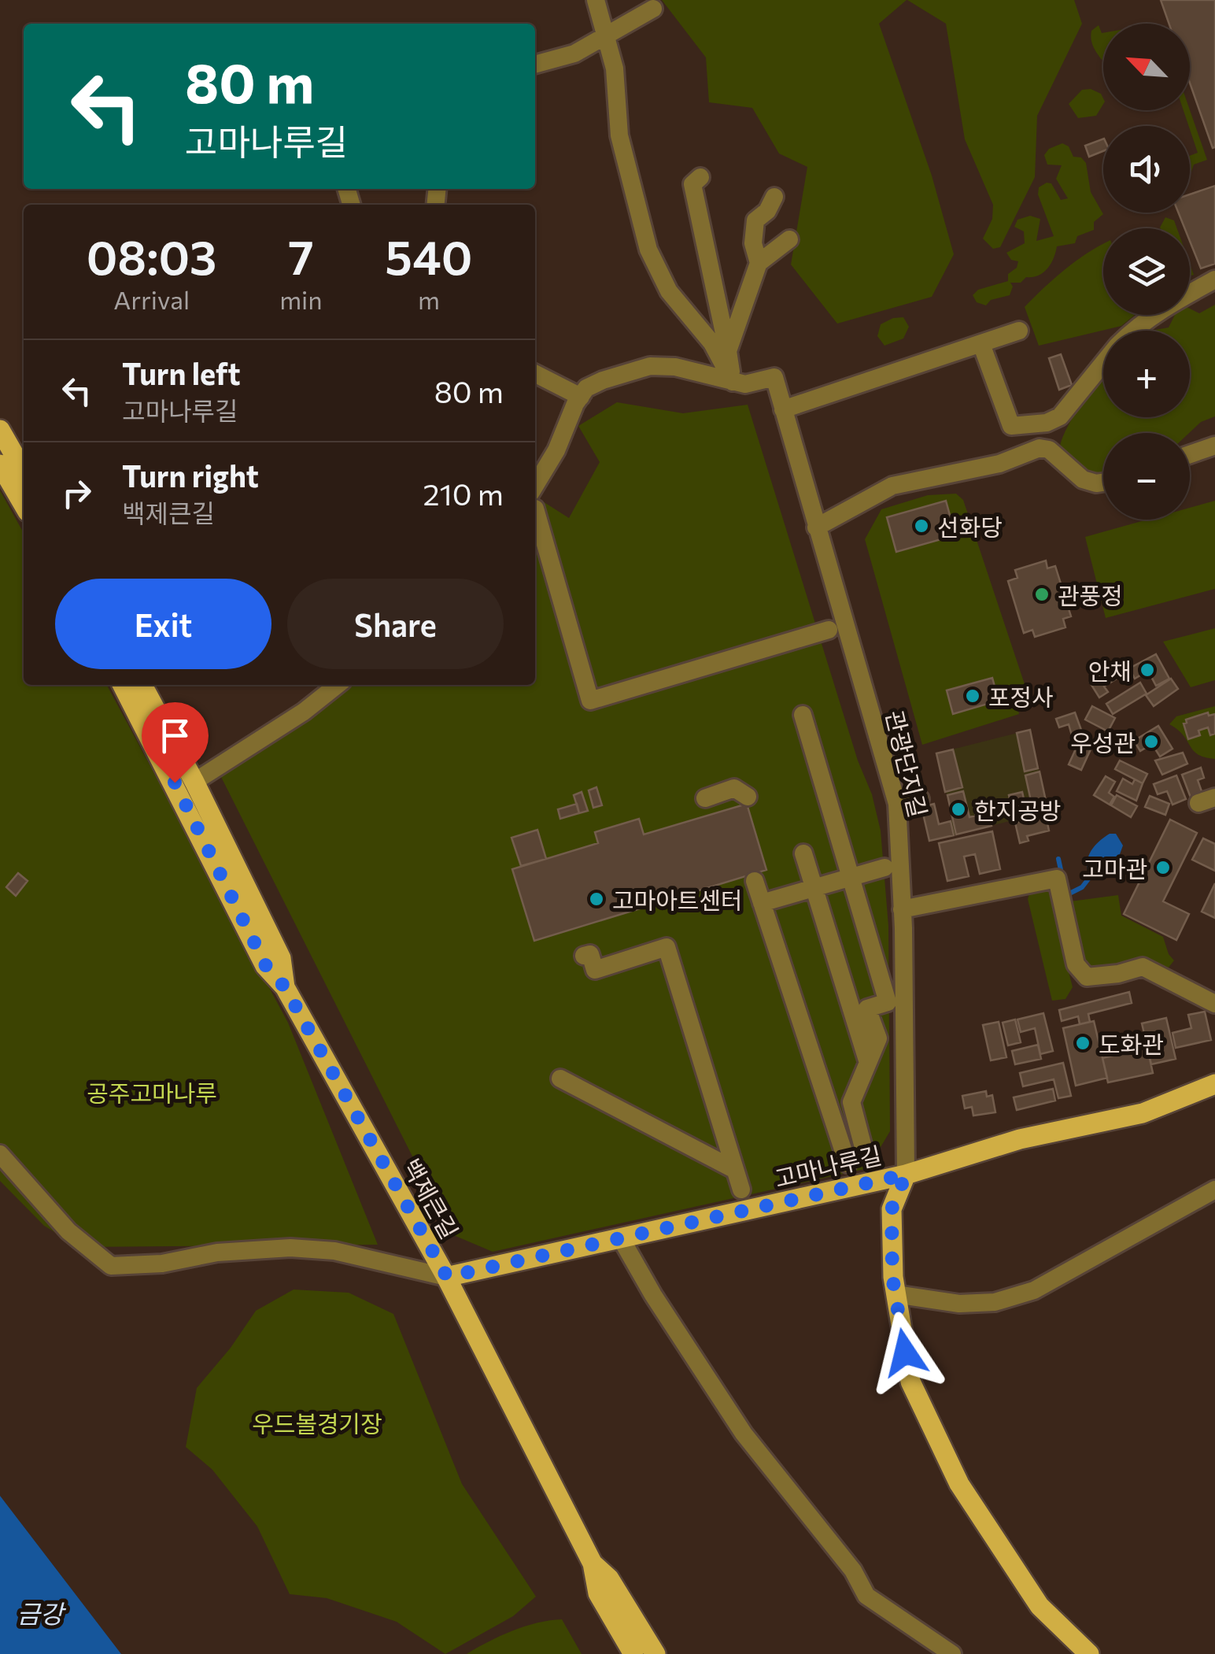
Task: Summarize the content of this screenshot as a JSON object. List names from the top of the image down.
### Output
{
  "streets": {
    "main road": ["고마나루길", "백제큰길"],
    "street": ["관광단지길"]
  },
  "crossings": [
    ["관광단지길", "고마나루길"],
    ["고마나루길", "백제큰길"]
  ],
  "water": ["금강"],
  "parks": ["공주고마나루", "우드볼경기장"],
  "places": [
    "선화당",
    "관풍정",
    "안채",
    "포정사",
    "우성관",
    "한지공방",
    "고마관",
    "고마아트센터",
    "도화관"
  ],
  "north": "top left",
  "page": {
    "map_buttons": ["+", "−"],
    "turn": ["80 m", "고마나루길"],
    "eta": [
      "08:03",
      "Arrival",
      "7",
      "min",
      "540",
      "m"
    ],
    "list": [
      {
        "name": "Turn left",
        "note": "고마나루길",
        "value": "80 m"
      },
      {
        "name": "Turn right",
        "note": "백제큰길",
        "value": "210 m"
      }
    ],
    "buttons": ["Exit", "Share"]
  }
}
